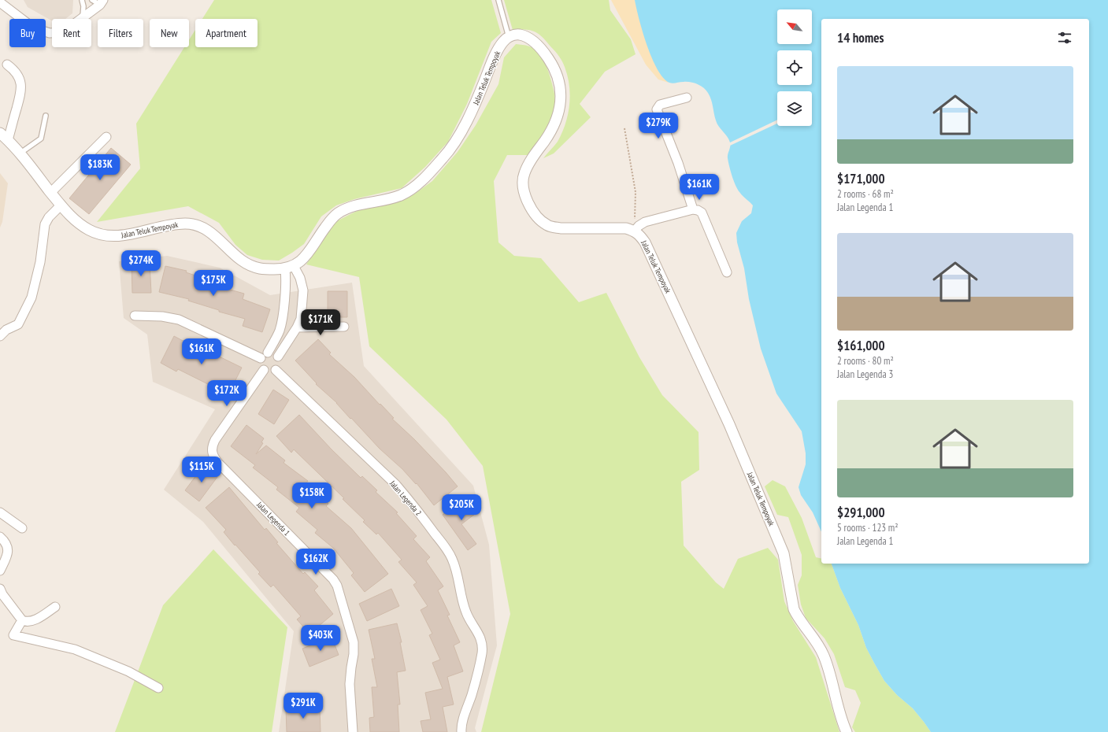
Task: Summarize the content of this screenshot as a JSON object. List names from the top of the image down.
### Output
{
  "streets": {
    "street": ["Jalan Teluk Tempoyak", "Jalan Legenda 2", "Jalan Legenda 1"]
  },
  "crossings": [
    ["Jalan Legenda 2", "Jalan Legenda 1"]
  ],
  "north": "top left",
  "page": {
    "chip": [
      "Buy",
      "Rent",
      "Filters",
      "New",
      "Apartment"
    ],
    "heading": "14 homes",
    "list": [
      {
        "name": "$171,000",
        "note": "2 rooms · 68 m² · Jalan Legenda 1"
      },
      {
        "name": "$161,000",
        "note": "2 rooms · 80 m² · Jalan Legenda 3"
      },
      {
        "name": "$291,000",
        "note": "5 rooms · 123 m² · Jalan Legenda 1"
      }
    ],
    "price": [
      "$279K",
      "$183K",
      "$161K",
      "$274K",
      "$175K",
      "$171K",
      "$161K",
      "$172K",
      "$115K",
      "$158K",
      "$205K",
      "$162K",
      "$403K",
      "$291K"
    ]
  }
}
